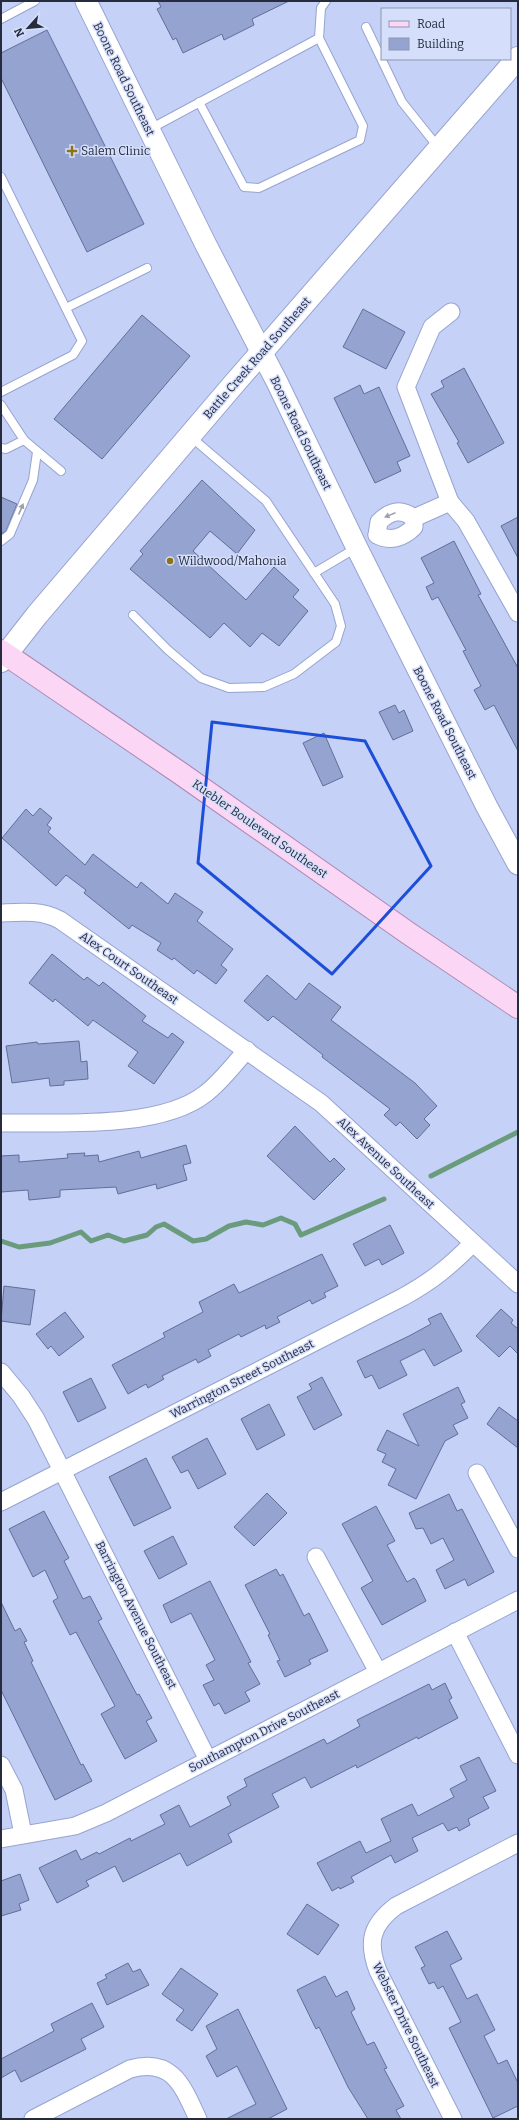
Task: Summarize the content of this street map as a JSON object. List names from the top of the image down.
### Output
{
  "streets": {
    "main road": ["Battle Creek Road Southeast", "Kuebler Boulevard Southeast"],
    "street": [
      "Boone Road Southeast",
      "Alex Court Southeast",
      "Alex Avenue Southeast",
      "Warrington Street Southeast",
      "Barrington Avenue Southeast",
      "Southampton Drive Southeast",
      "Webster Drive Southeast"
    ]
  },
  "crossings": [
    ["Boone Road Southeast", "Battle Creek Road Southeast"],
    ["Battle Creek Road Southeast", "Kuebler Boulevard Southeast"],
    ["Alex Court Southeast", "Alex Avenue Southeast"],
    ["Alex Avenue Southeast", "Warrington Street Southeast"],
    ["Warrington Street Southeast", "Barrington Avenue Southeast"],
    ["Barrington Avenue Southeast", "Southampton Drive Southeast"]
  ],
  "places": {
    "health": ["Salem Clinic"],
    "other": ["Wildwood/Mahonia"]
  },
  "legend": ["Road", "Building"],
  "north": "bottom left"
}
